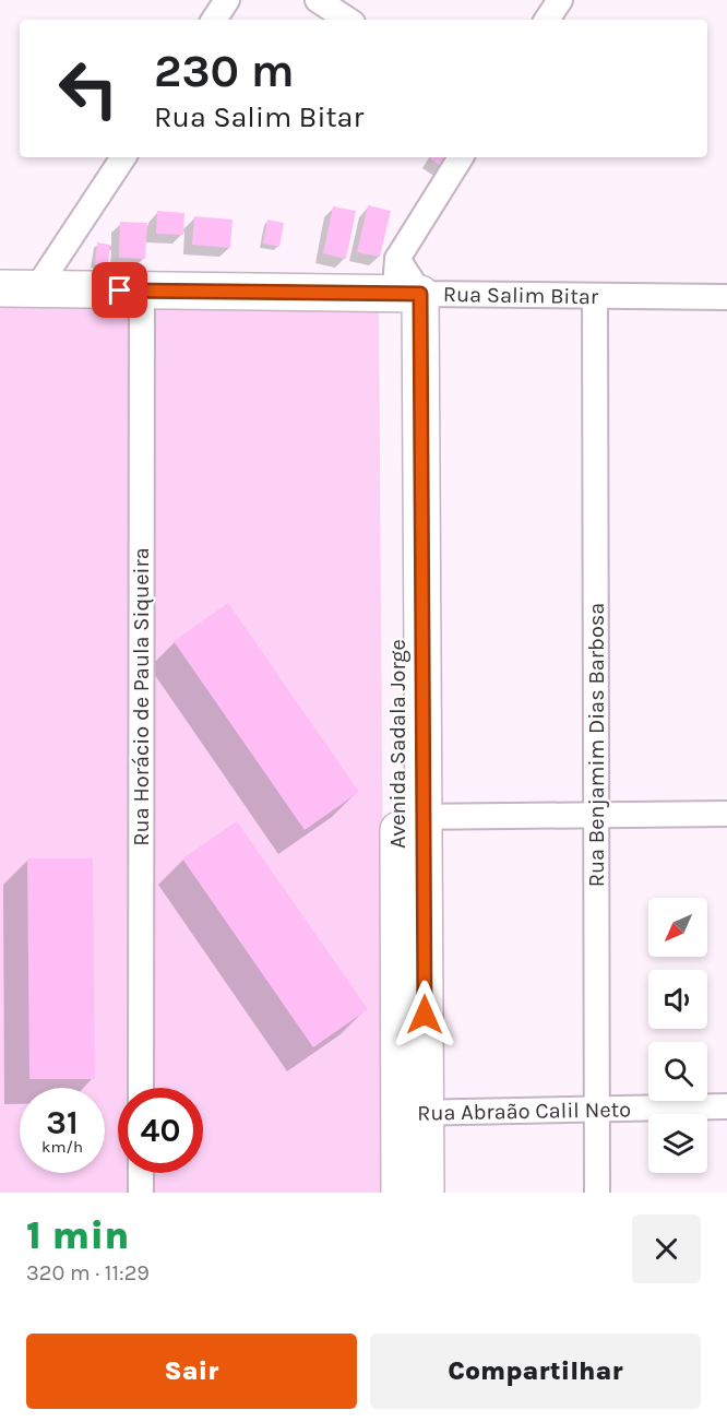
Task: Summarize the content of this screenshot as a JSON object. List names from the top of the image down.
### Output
{
  "streets": {
    "street": [
      "Rua Salim Bitar",
      "Rua Horácio de Paula Siqueira",
      "Avenida Sadala Jorge",
      "Rua Benjamim Dias Barbosa",
      "Rua Abraão Calil Neto"
    ]
  },
  "crossings": [
    ["Rua Salim Bitar", "Rua Horácio de Paula Siqueira"],
    ["Rua Salim Bitar", "Avenida Sadala Jorge"],
    ["Rua Salim Bitar", "Rua Benjamim Dias Barbosa"],
    ["Avenida Sadala Jorge", "Rua Abraão Calil Neto"],
    ["Rua Benjamim Dias Barbosa", "Rua Abraão Calil Neto"]
  ],
  "north": "bottom left",
  "page": {
    "turn": ["230 m", "Rua Salim Bitar"],
    "speed": "31 km/h",
    "limit": "40",
    "heading": ["1 min", "320 m · 11:29"],
    "buttons": ["Sair", "Compartilhar"]
  }
}
